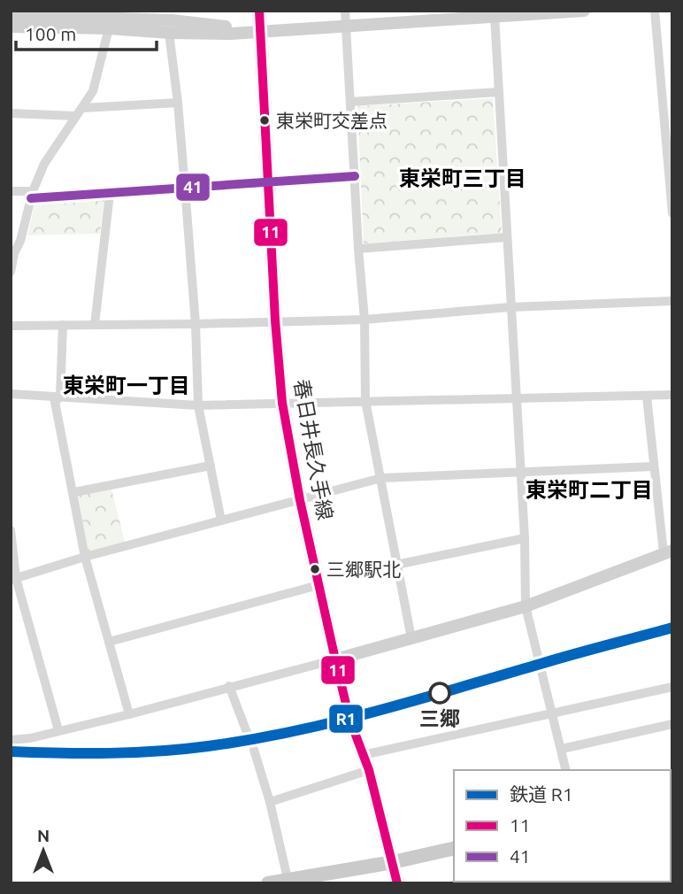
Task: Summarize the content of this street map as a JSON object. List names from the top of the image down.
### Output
{
  "streets": {
    "main road": ["春日井長久手線"]
  },
  "districts": ["東栄町三丁目", "東栄町一丁目", "東栄町二丁目"],
  "places": ["東栄町交差点", "三郷駅北", "三郷"],
  "lines": ["transit line 11", "transit line 41", "rail line R1"],
  "legend": ["鉄道 R1", "11", "41"],
  "scale_bar": "100 m",
  "north": "top"
}
